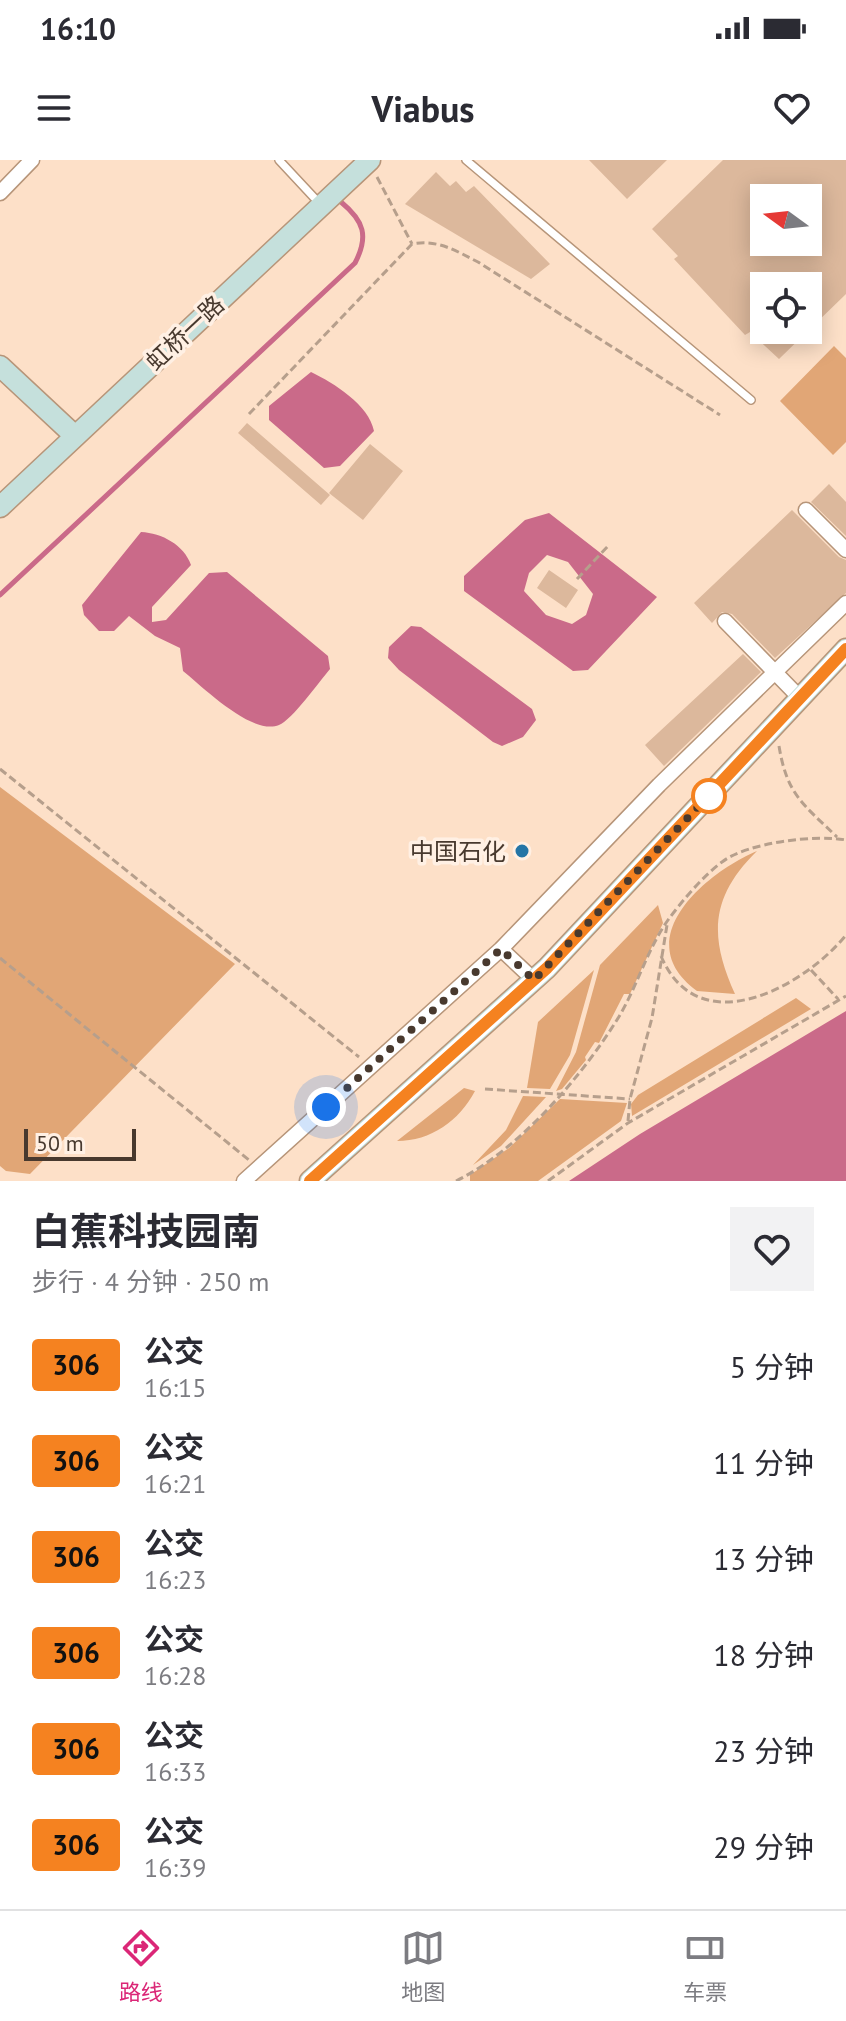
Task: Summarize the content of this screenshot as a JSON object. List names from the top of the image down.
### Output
{
  "streets": {
    "main road": ["虹桥一路"]
  },
  "places": ["中国石化"],
  "lines": ["bus line 306"],
  "scale_bar": "50 m",
  "north": "left",
  "page": {
    "status": "16:10",
    "header": "Viabus",
    "scale": "50 m",
    "heading": ["白蕉科技园南", "步行 · 4 分钟 · 250 m"],
    "list": [
      {
        "mark": "306",
        "name": "公交",
        "note": "16:15",
        "value": "5 分钟"
      },
      {
        "mark": "306",
        "name": "公交",
        "note": "16:21",
        "value": "11 分钟"
      },
      {
        "mark": "306",
        "name": "公交",
        "note": "16:23",
        "value": "13 分钟"
      },
      {
        "mark": "306",
        "name": "公交",
        "note": "16:28",
        "value": "18 分钟"
      },
      {
        "mark": "306",
        "name": "公交",
        "note": "16:33",
        "value": "23 分钟"
      },
      {
        "mark": "306",
        "name": "公交",
        "note": "16:39",
        "value": "29 分钟"
      }
    ],
    "tabs": ["路线", "地图", "车票"]
  }
}
